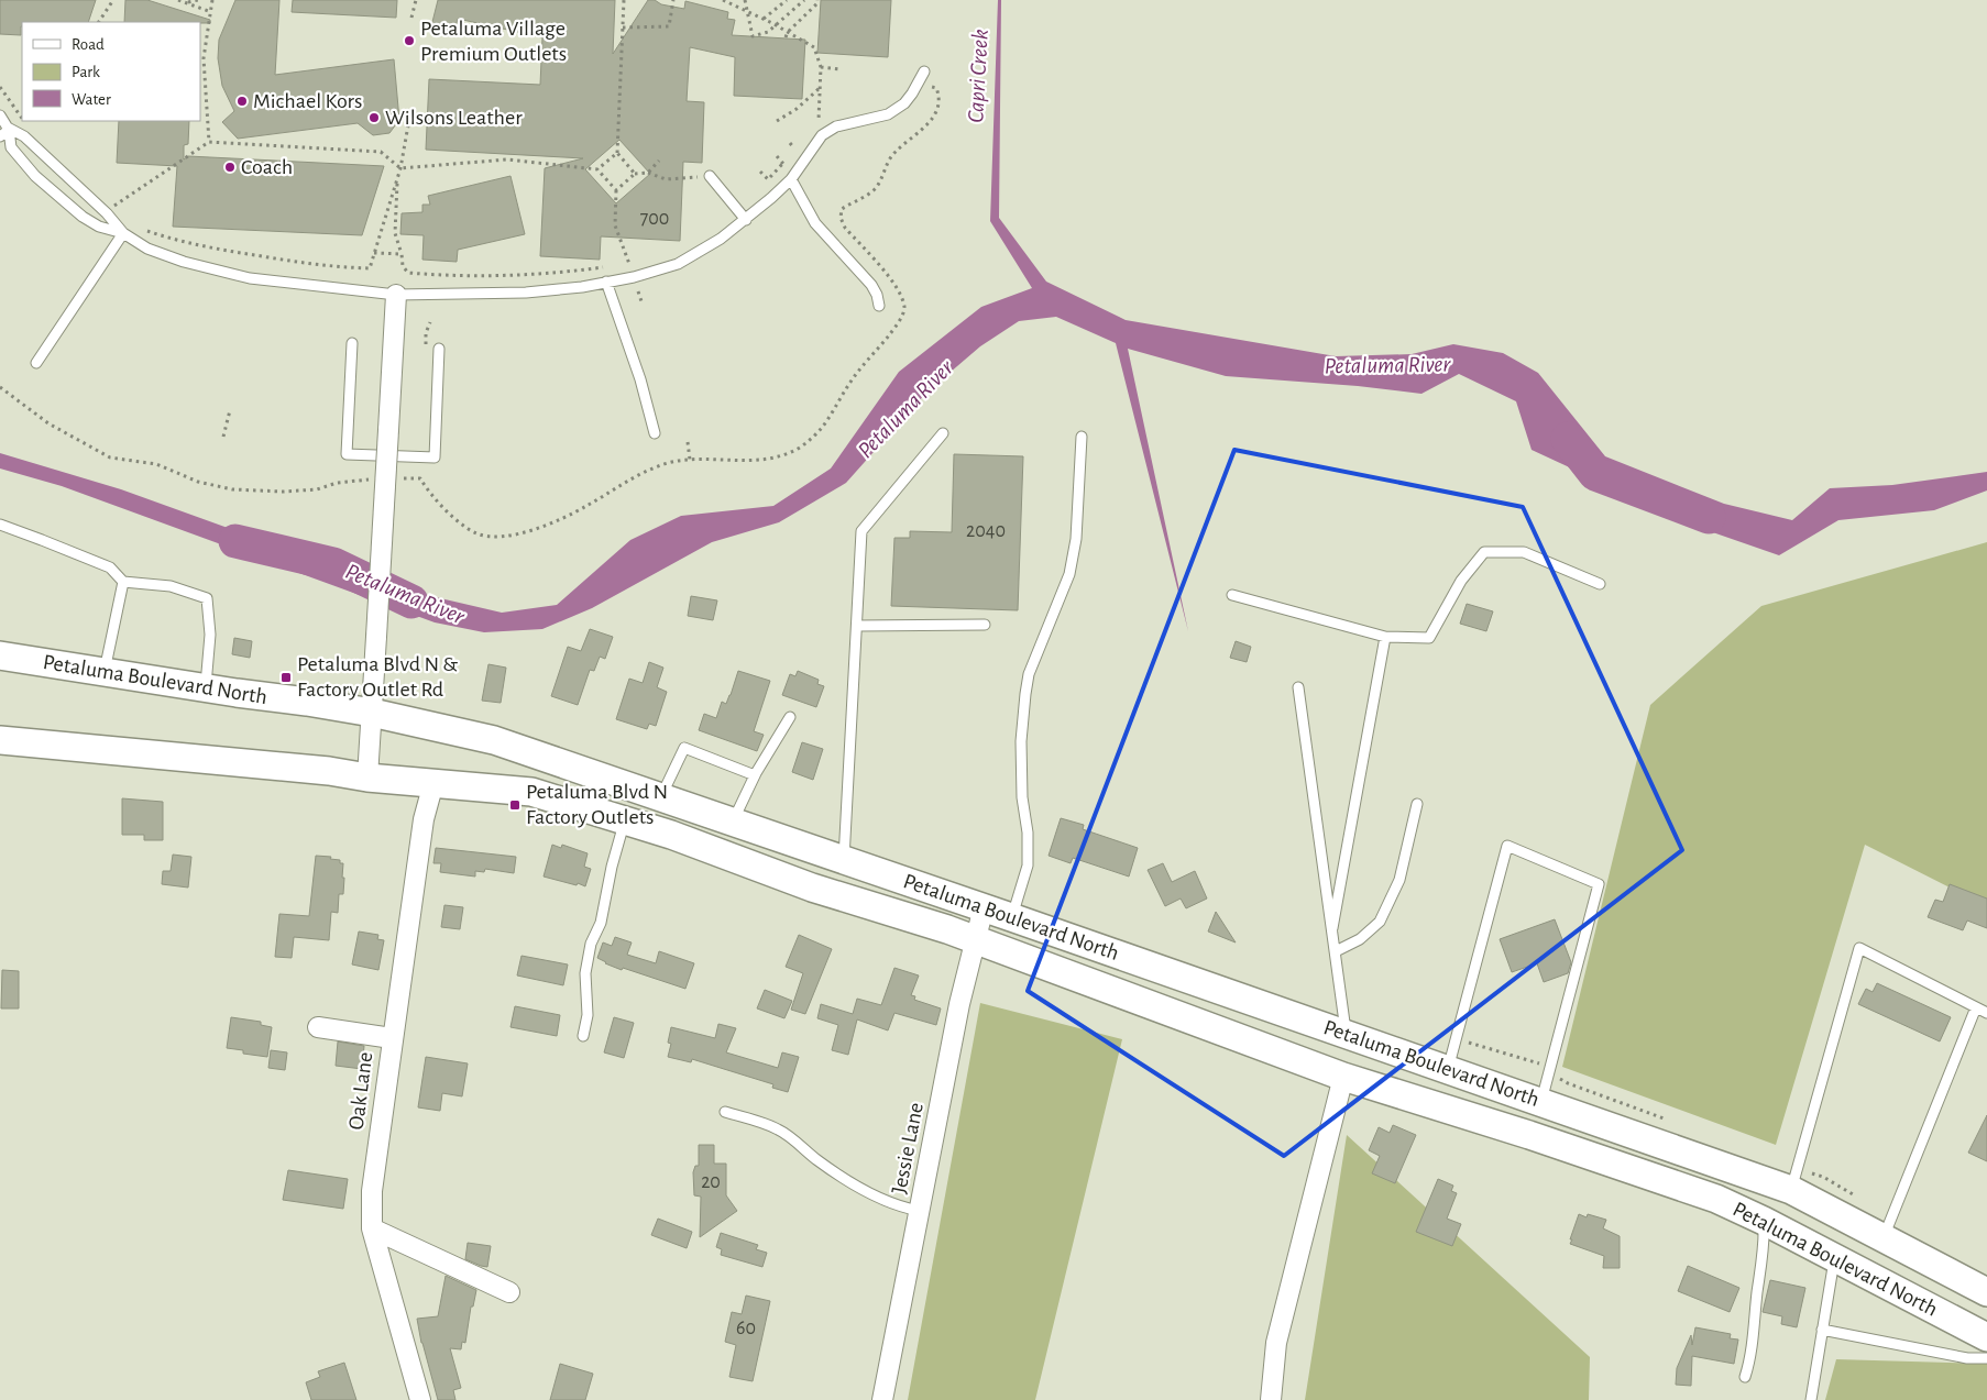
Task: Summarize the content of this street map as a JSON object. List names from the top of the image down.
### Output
{
  "streets": {
    "main road": ["Petaluma Boulevard North"],
    "street": ["Oak Lane", "Jessie Lane"]
  },
  "crossings": [
    ["Petaluma Boulevard North", "Oak Lane"],
    ["Petaluma Boulevard North", "Jessie Lane"]
  ],
  "water": ["Capri Creek", "Petaluma River"],
  "places": {
    "other": [
      "Petaluma Village Premium Outlets",
      "Michael Kors",
      "Wilsons Leather",
      "Coach"
    ],
    "transit": ["Petaluma Blvd N & Factory Outlet Rd", "Petaluma Blvd N Factory Outlets"]
  },
  "house_numbers": [
    "700",
    "2040",
    "20",
    "60"
  ],
  "legend": ["Road", "Park", "Water"]
}
